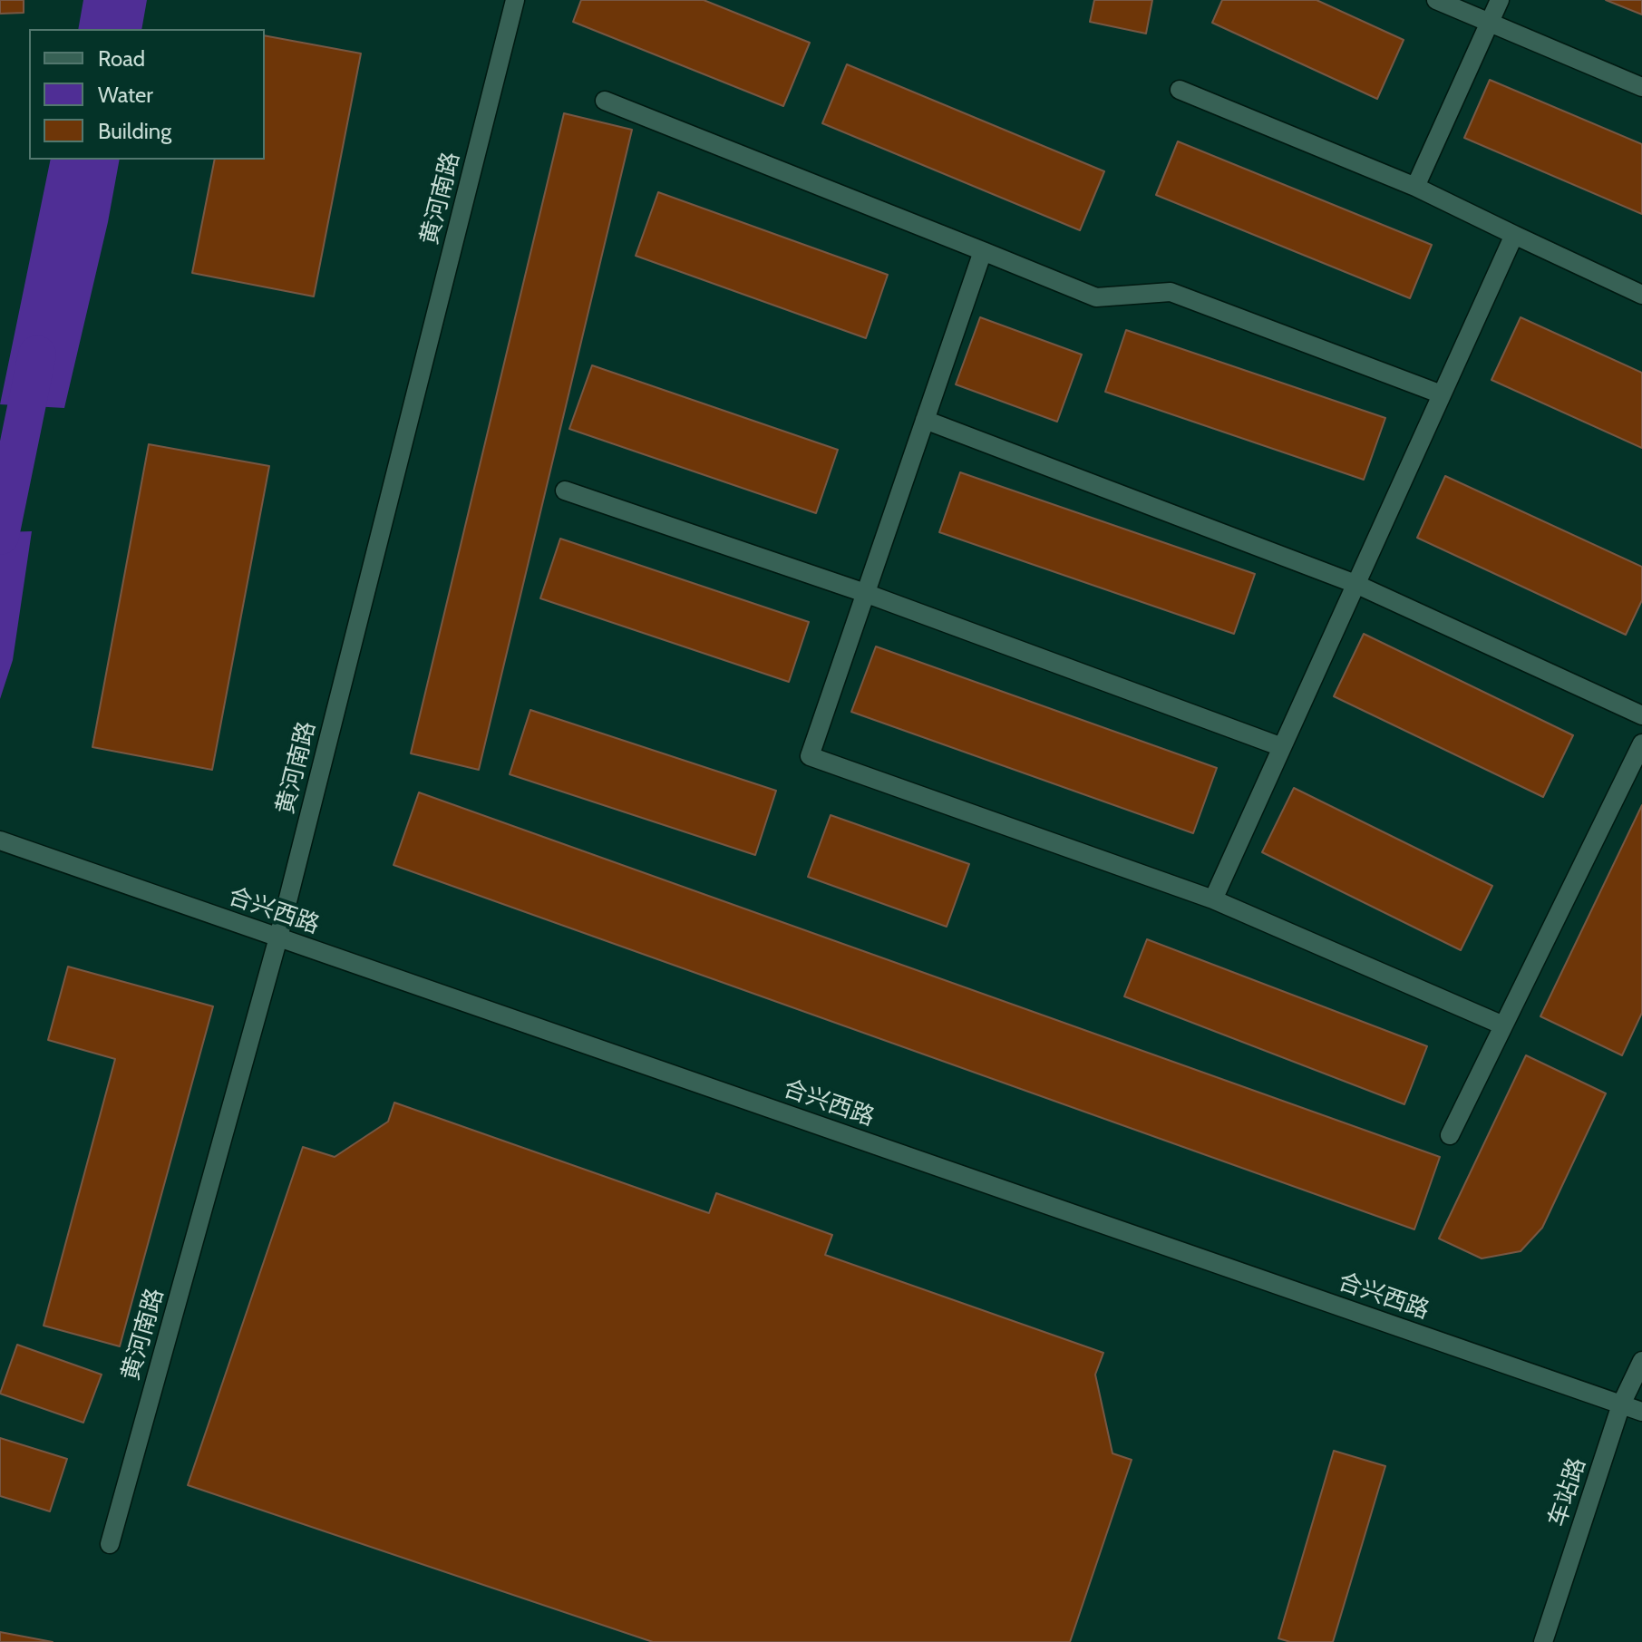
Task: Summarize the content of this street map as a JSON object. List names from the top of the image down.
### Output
{
  "streets": {
    "street": ["黄河南路", "合兴西路", "车站路"]
  },
  "crossings": [
    ["黄河南路", "合兴西路"],
    ["合兴西路", "车站路"]
  ],
  "legend": ["Road", "Water", "Building"]
}
